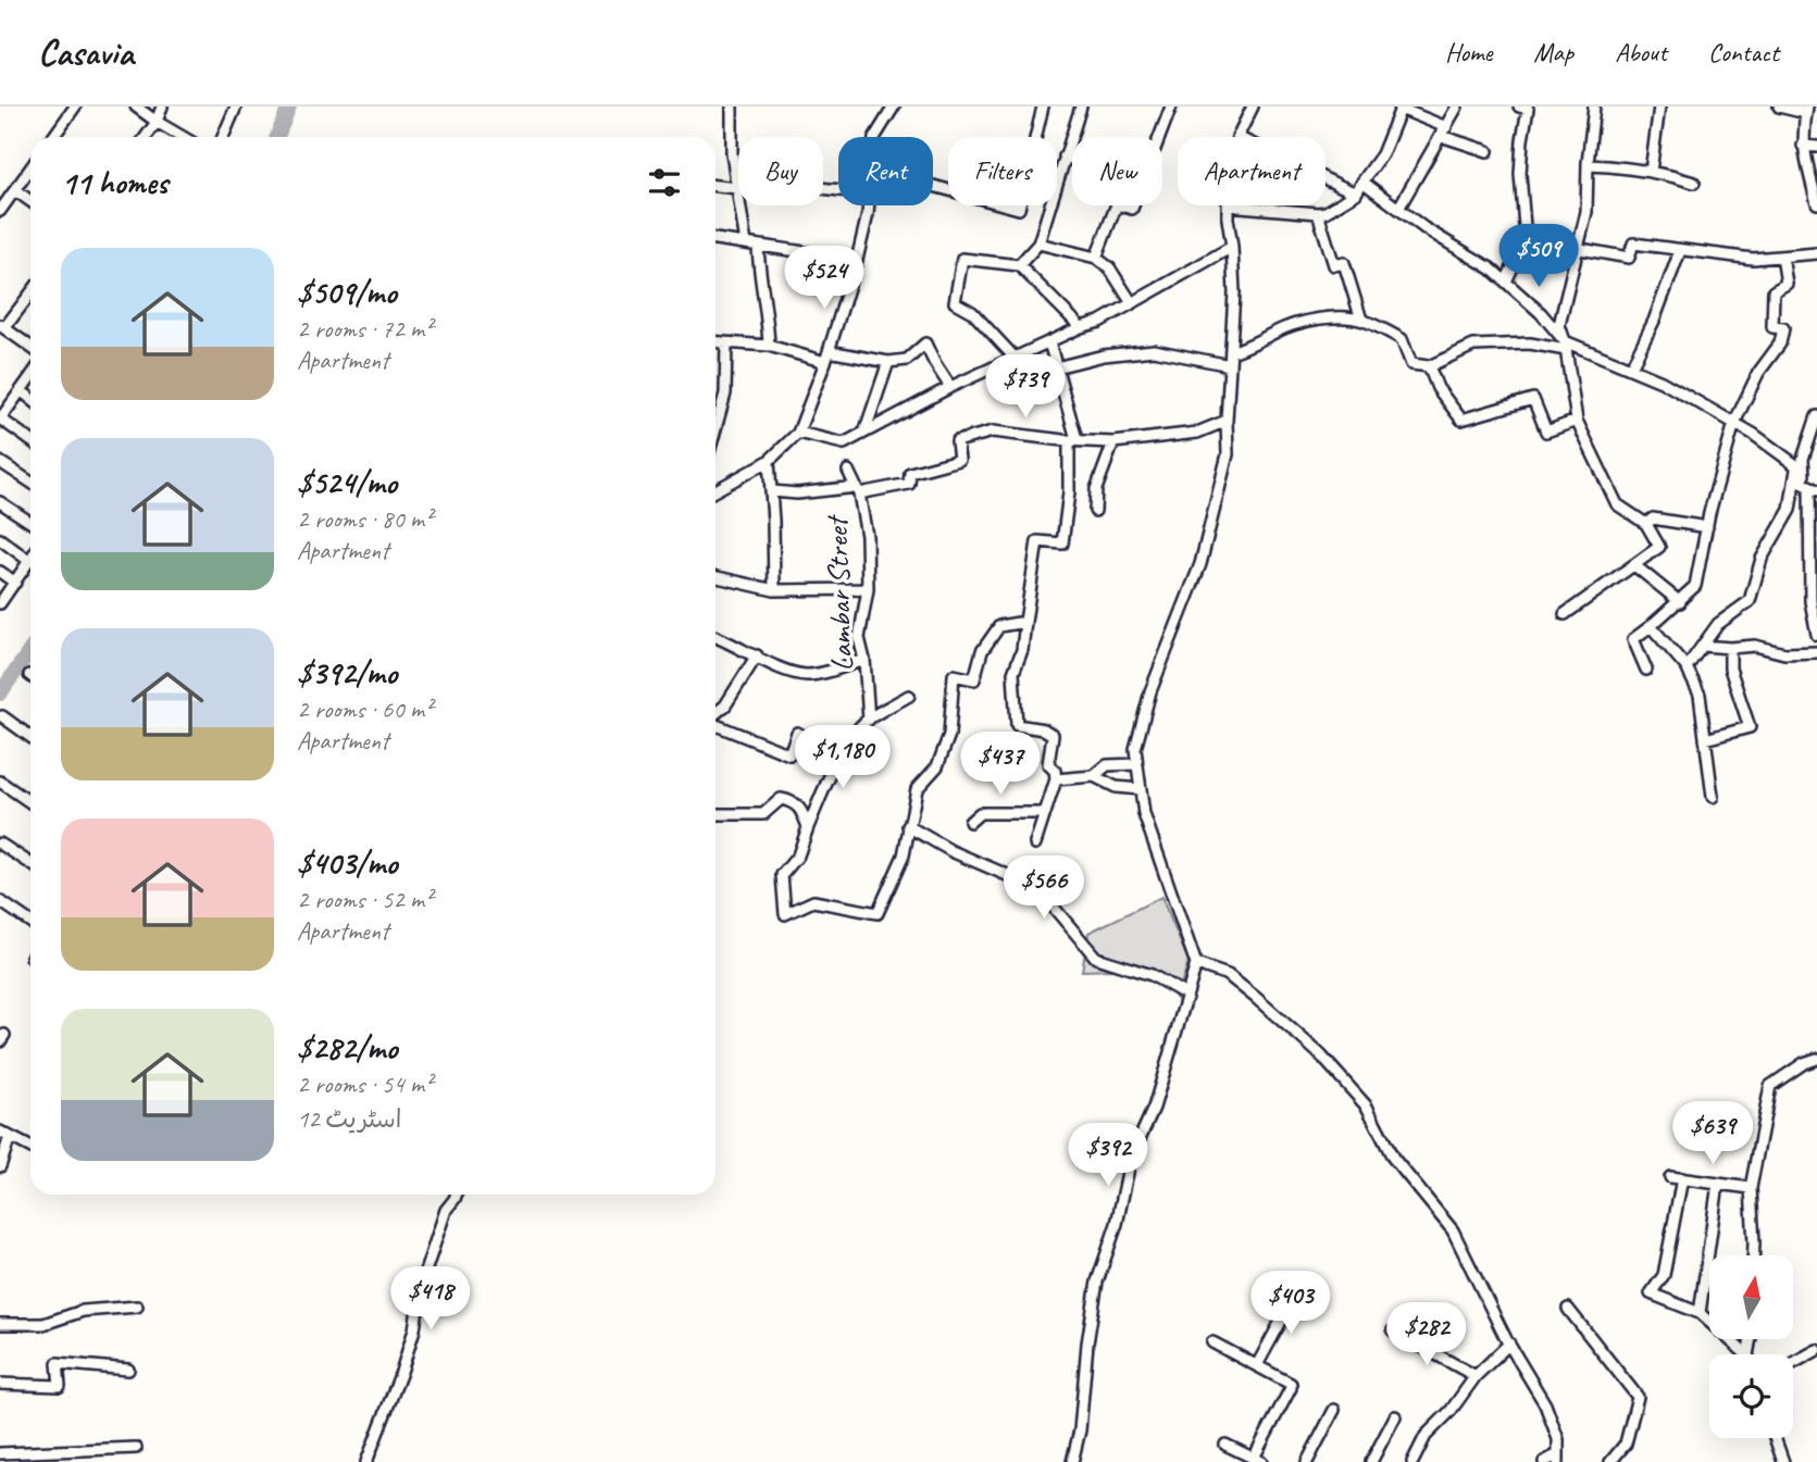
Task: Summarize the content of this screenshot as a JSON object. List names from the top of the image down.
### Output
{
  "streets": {
    "street": ["Lambar Street"]
  },
  "north": "top",
  "page": {
    "header": "Casavia",
    "nav": [
      "Home",
      "Map",
      "About",
      "Contact"
    ],
    "chip": [
      "Buy",
      "Rent",
      "Filters",
      "New",
      "Apartment"
    ],
    "heading": "11 homes",
    "price": [
      "$509",
      "$524",
      "$739",
      "$1,180",
      "$437",
      "$566",
      "$639",
      "$392",
      "$418",
      "$403",
      "$282"
    ],
    "list": [
      {
        "name": "$509/mo",
        "note": "2 rooms · 72 m² · Apartment"
      },
      {
        "name": "$524/mo",
        "note": "2 rooms · 80 m² · Apartment"
      },
      {
        "name": "$392/mo",
        "note": "2 rooms · 60 m² · Apartment"
      },
      {
        "name": "$403/mo",
        "note": "2 rooms · 52 m² · Apartment"
      },
      {
        "name": "$282/mo",
        "note": "2 rooms · 54 m² · اسٹریٹ 12"
      }
    ]
  }
}
